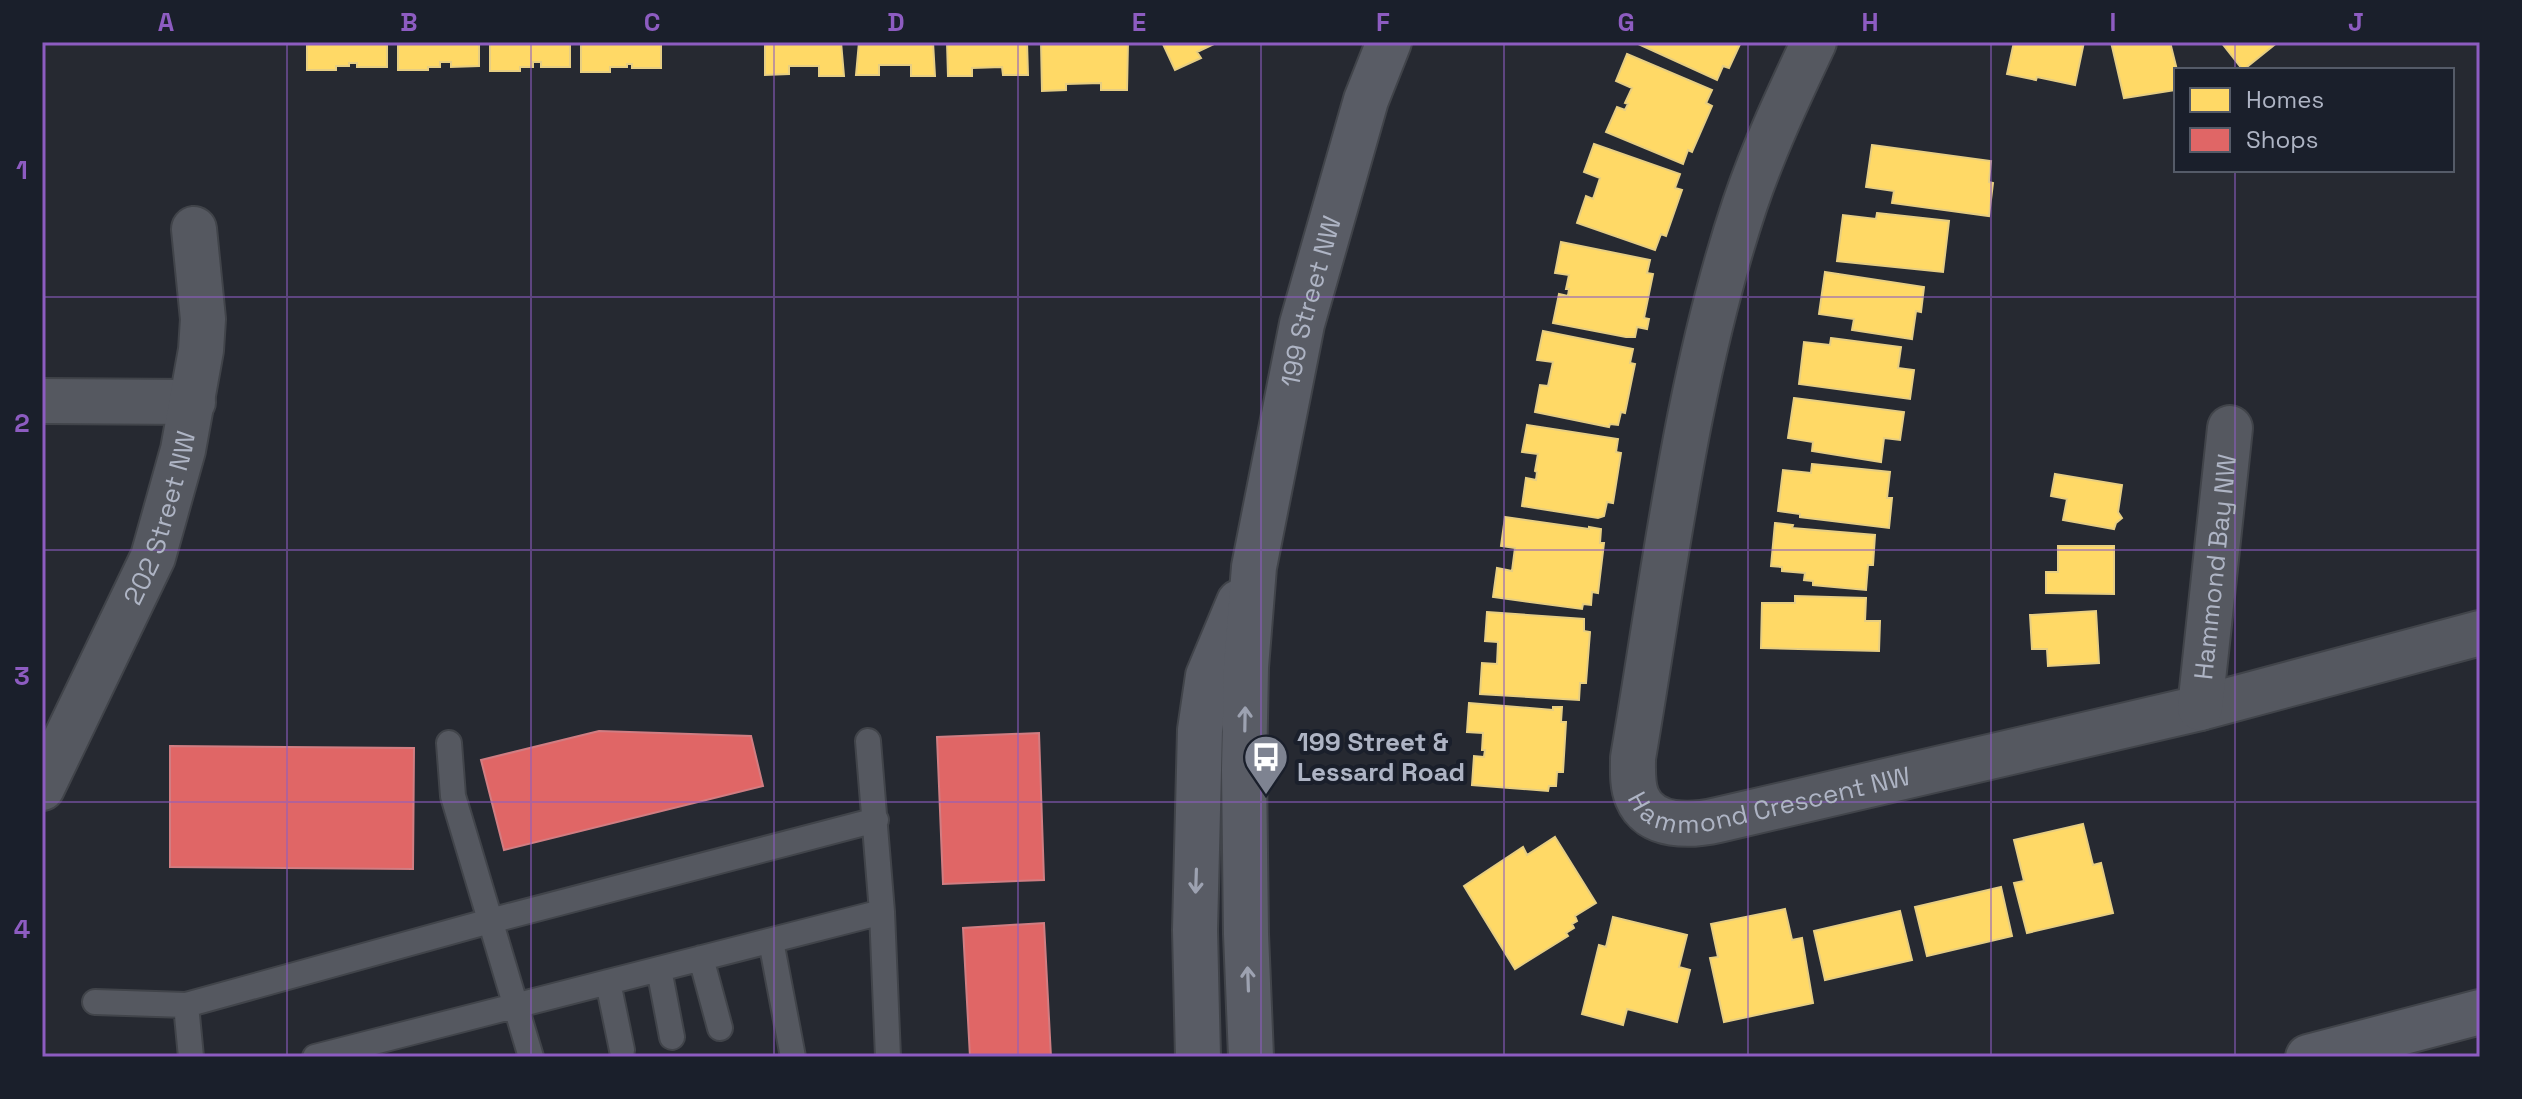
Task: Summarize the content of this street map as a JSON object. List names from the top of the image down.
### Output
{
  "streets": {
    "main road": ["199 Street NW"],
    "street": ["202 Street NW", "Hammond Bay NW", "Hammond Crescent NW"]
  },
  "crossings": [
    ["Hammond Bay NW", "Hammond Crescent NW"]
  ],
  "places": {
    "bus stop": ["199 Street & Lessard Road"]
  },
  "legend": ["Homes", "Shops"],
  "grid": {
    "columns": [
      "A",
      "B",
      "C",
      "D",
      "E",
      "F",
      "G",
      "H",
      "I",
      "J"
    ],
    "rows": [
      "1",
      "2",
      "3",
      "4"
    ]
  }
}
